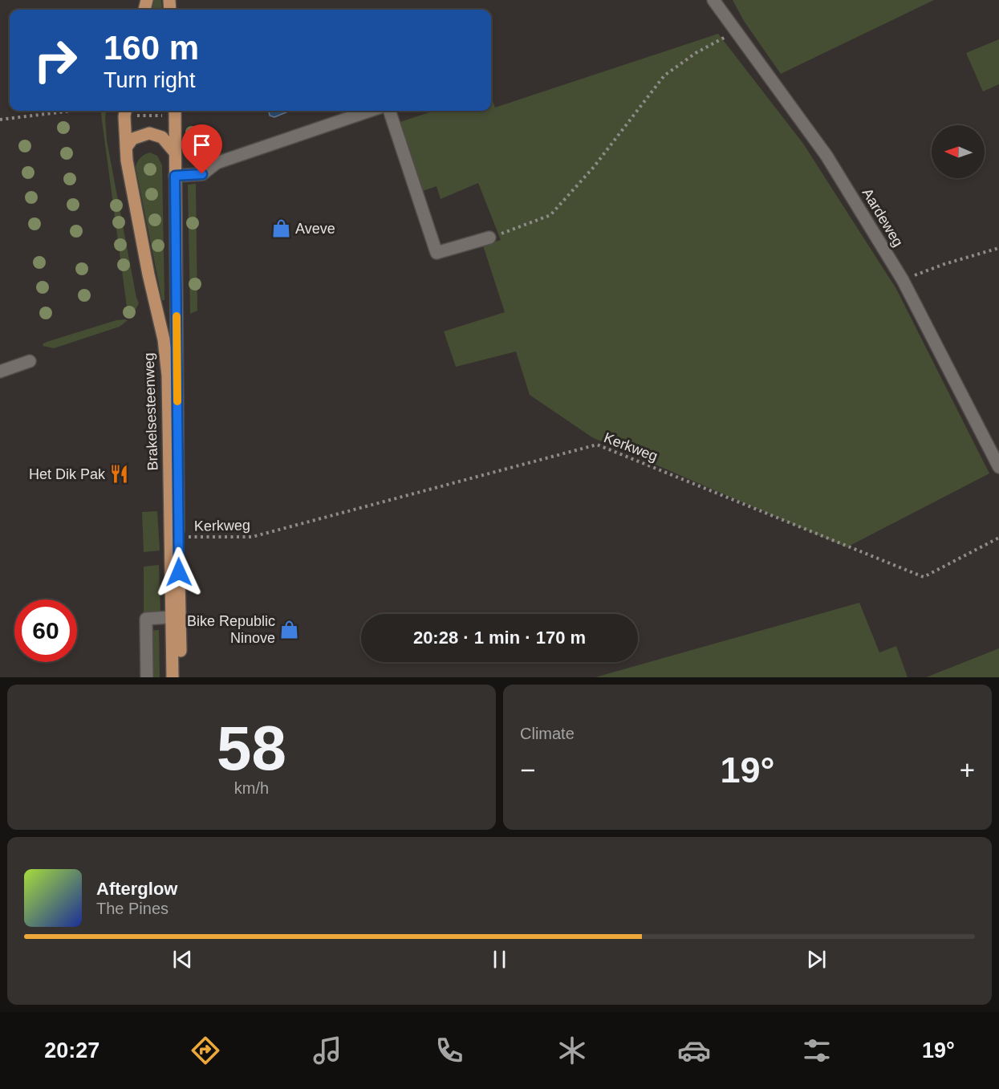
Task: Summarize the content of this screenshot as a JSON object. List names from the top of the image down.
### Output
{
  "streets": {
    "main road": ["Brakelsesteenweg"],
    "street": ["Aardeweg"],
    "path": ["Kerkweg"]
  },
  "crossings": [
    ["Brakelsesteenweg", "Kerkweg"]
  ],
  "places": {
    "shop": ["Aveve", "Bike Republic Ninove"],
    "restaurant": ["Het Dik Pak"]
  },
  "north": "left",
  "page": {
    "turn": ["160 m", "Turn right"],
    "limit": "60",
    "trip": "20:28 · 1 min · 170 m",
    "tile": [
      ["58", "km/h"],
      "Climate"
    ],
    "heat": ["−", "19°", "+"],
    "song": ["Afterglow", "The Pines"],
    "tabs": ["20:27", "19°"]
  }
}
